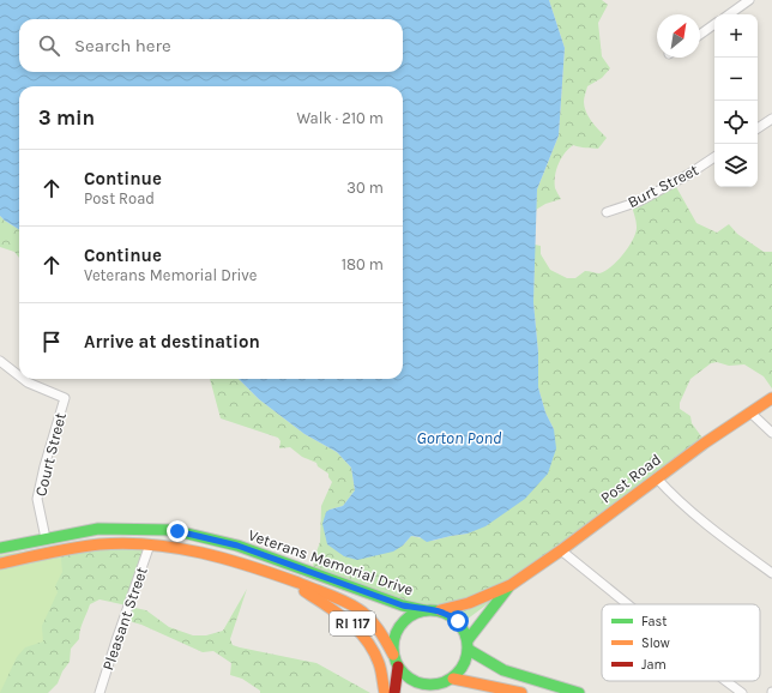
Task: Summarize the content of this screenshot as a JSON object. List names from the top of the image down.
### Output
{
  "streets": {
    "main road": ["Post Road", "Veterans Memorial Drive", "RI 117"],
    "street": ["Burt Street", "Court Street", "Pleasant Street"]
  },
  "crossings": [
    ["Court Street", "Veterans Memorial Drive"],
    ["Post Road", "Veterans Memorial Drive"],
    ["Veterans Memorial Drive", "Pleasant Street"],
    ["Veterans Memorial Drive", "RI 117"]
  ],
  "water": ["Gorton Pond"],
  "legend": ["Fast", "Slow", "Jam"],
  "north": "top right",
  "page": {
    "map_buttons": ["+", "−"],
    "search": "Search here",
    "heading": ["3 min", "Walk · 210 m"],
    "list": [
      ["Continue", "Post Road", "30 m"],
      ["Continue", "Veterans Memorial Drive", "180 m"],
      "Arrive at destination"
    ]
  }
}
